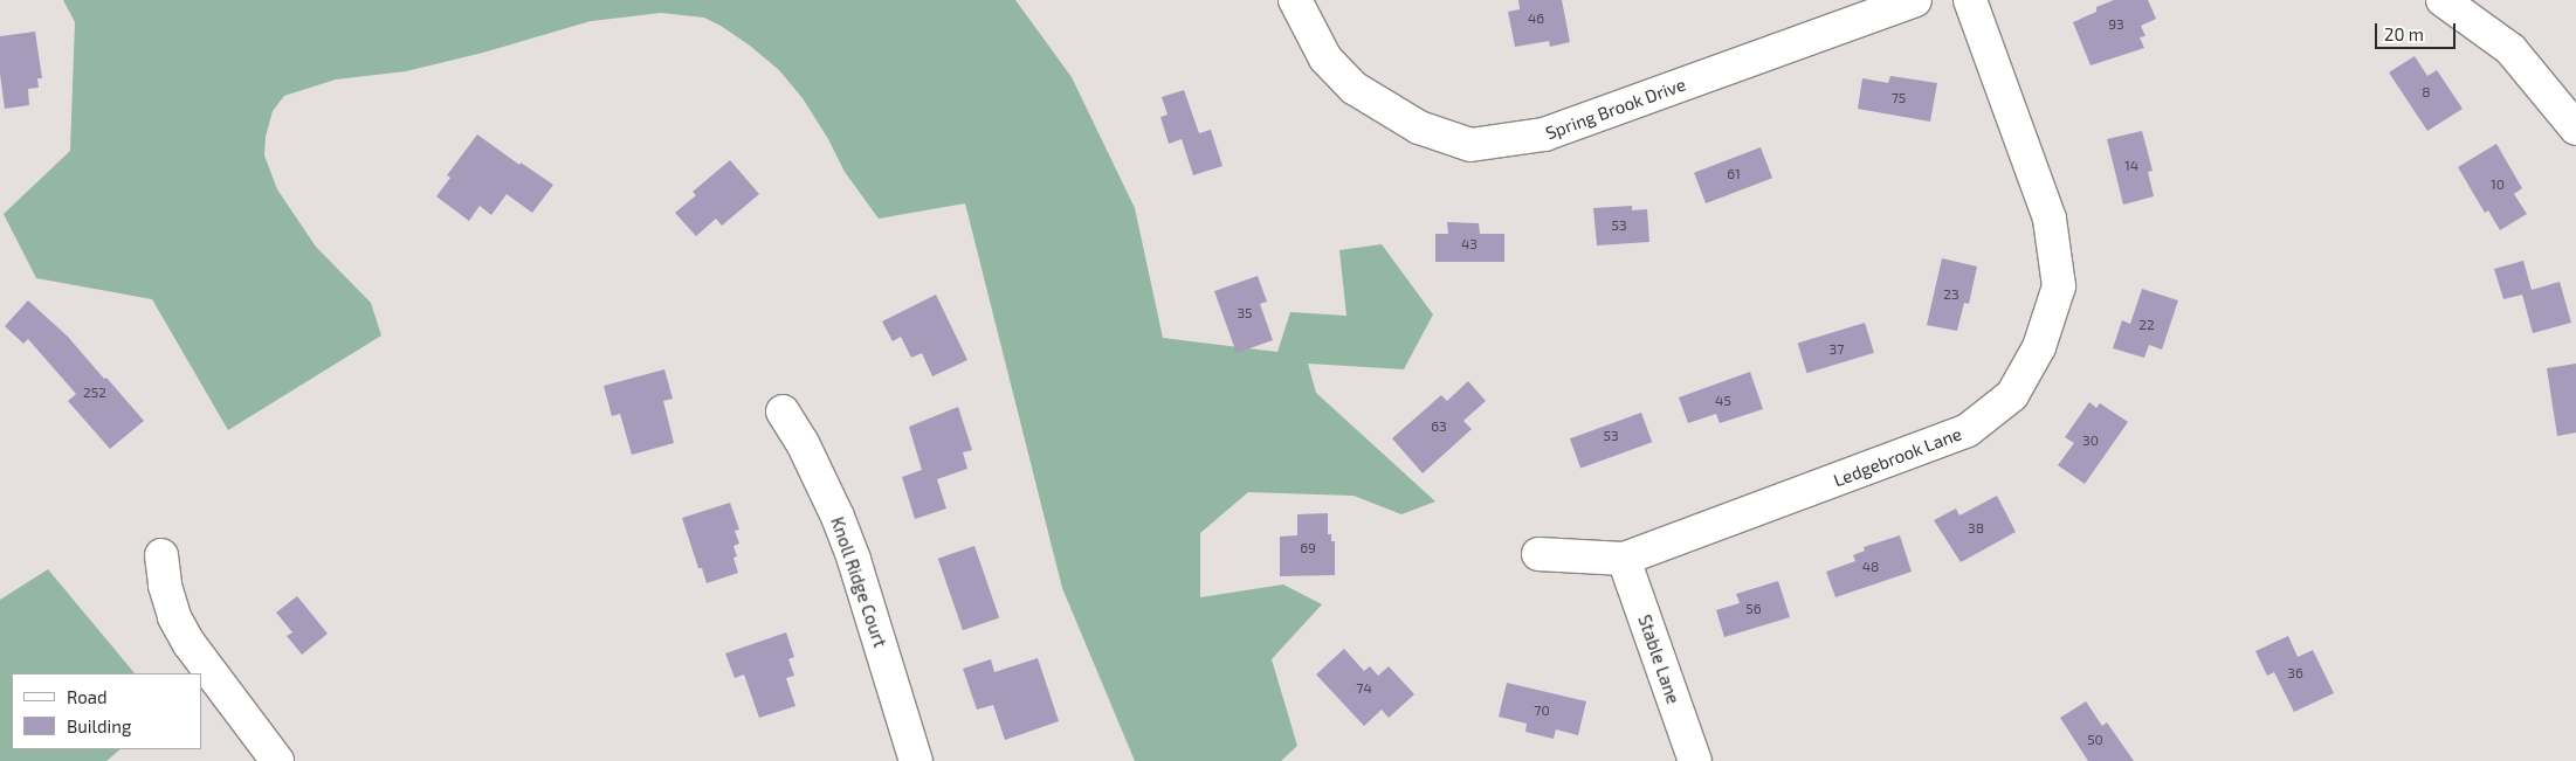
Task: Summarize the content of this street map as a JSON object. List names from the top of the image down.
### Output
{
  "streets": {
    "street": [
      "Spring Brook Drive",
      "Ledgebrook Lane",
      "Knoll Ridge Court",
      "Stable Lane"
    ]
  },
  "crossings": [
    ["Ledgebrook Lane", "Stable Lane"]
  ],
  "house_numbers": [
    "46",
    "93",
    "8",
    "75",
    "14",
    "61",
    "10",
    "53",
    "43",
    "23",
    "35",
    "22",
    "37",
    "252",
    "45",
    "63",
    "53",
    "30",
    "38",
    "69",
    "48",
    "56",
    "36",
    "74",
    "70",
    "50"
  ],
  "legend": ["Road", "Building"],
  "scale_bar": "20 m"
}
